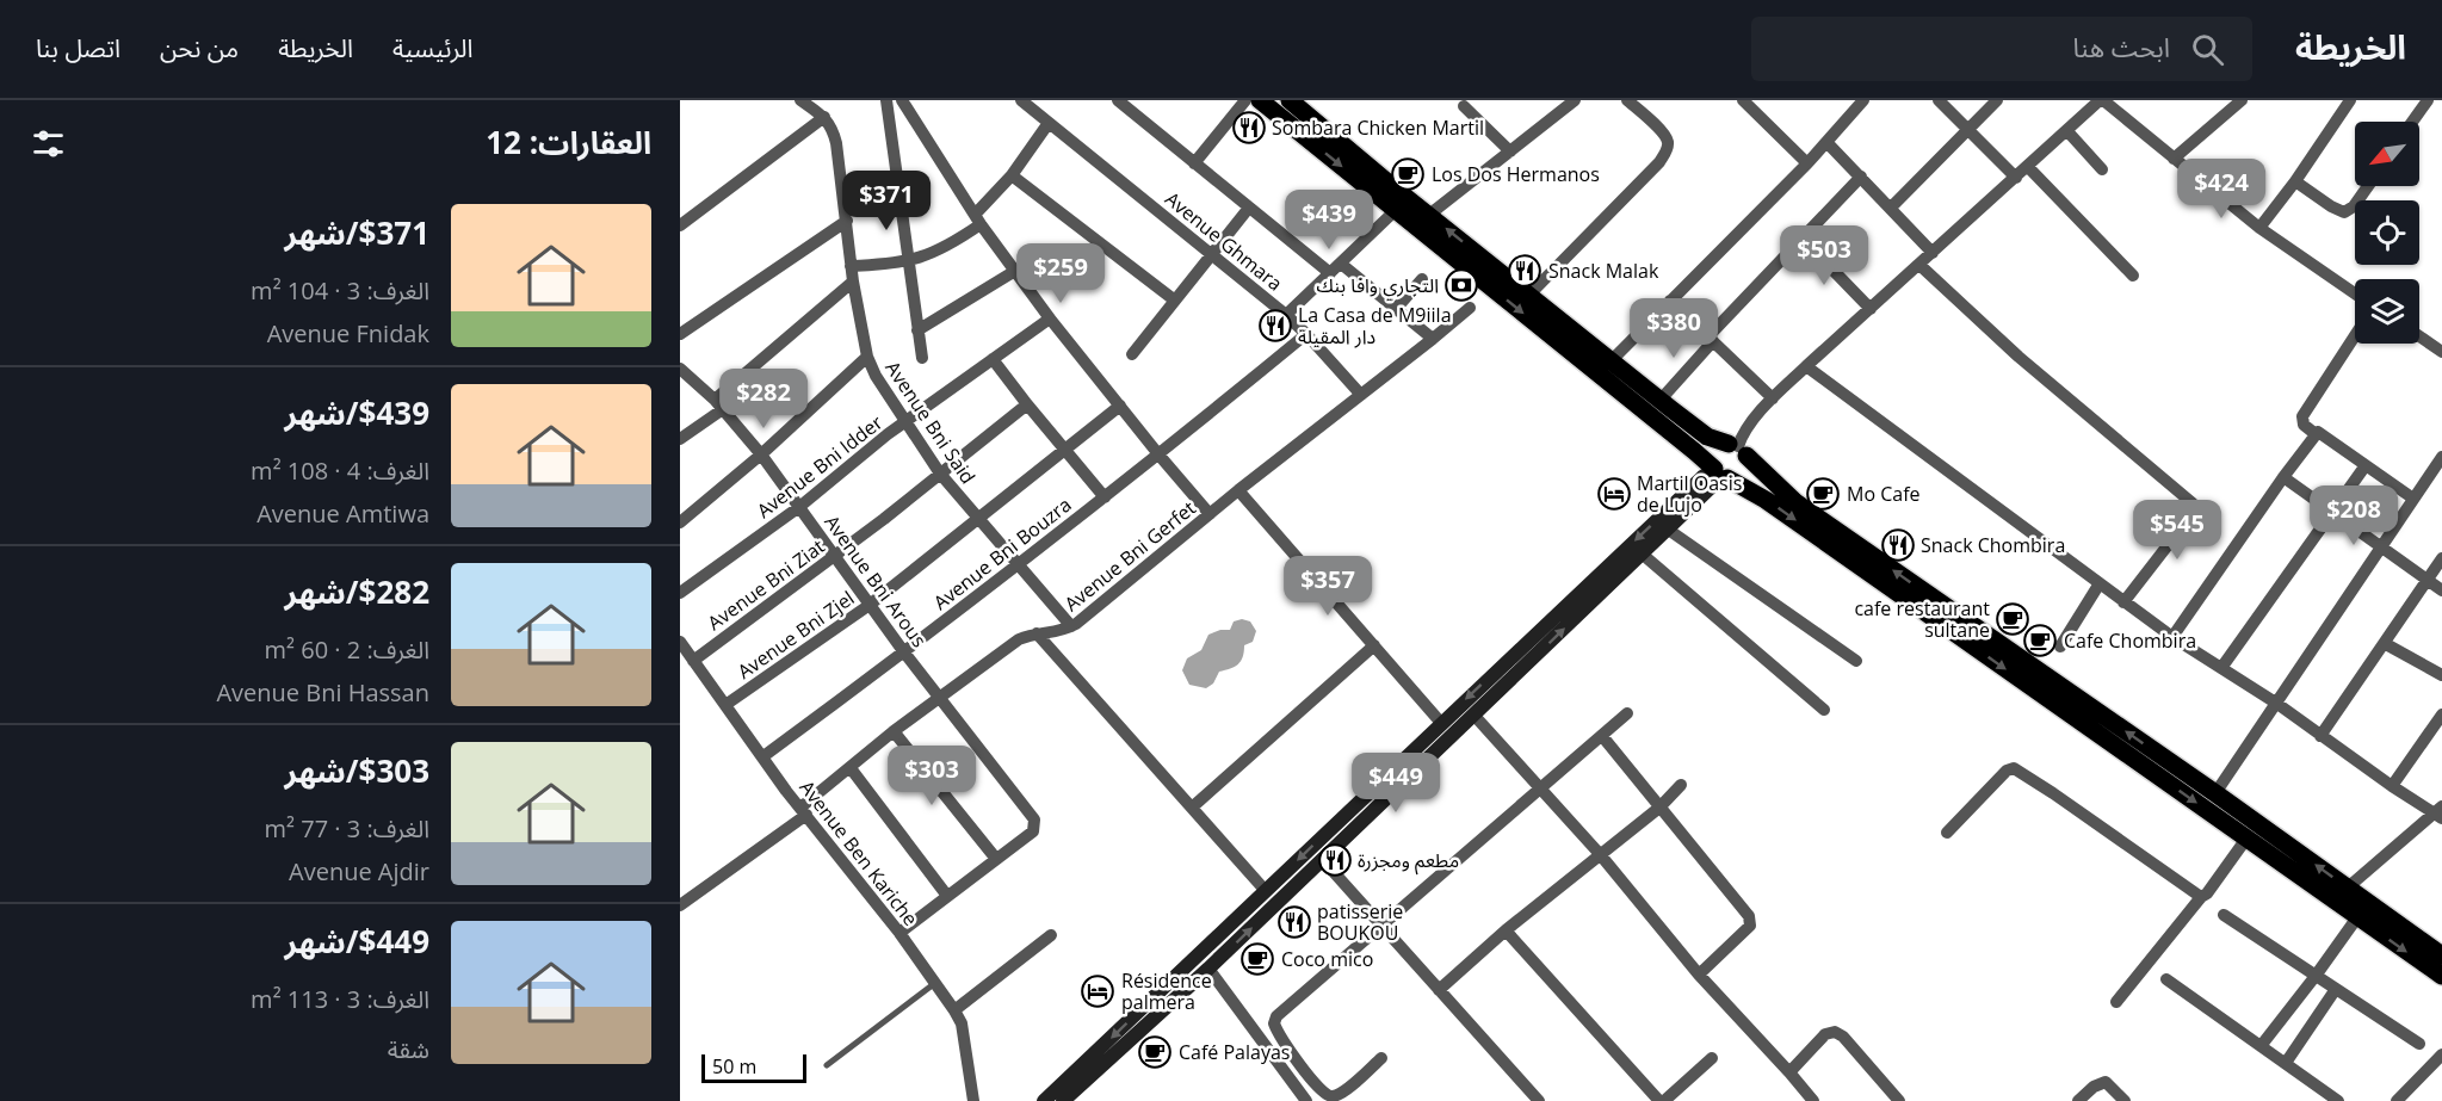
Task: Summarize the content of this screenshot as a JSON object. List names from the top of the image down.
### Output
{
  "streets": {
    "street": [
      "Avenue Ghmara",
      "Avenue Bni Said",
      "Avenue Bni Idder",
      "Avenue Bni Bouzra",
      "Avenue Bni Gerfet",
      "Avenue Bni Arous",
      "Avenue Bni Ziat",
      "Avenue Bni Zjel",
      "Avenue Ben Kariche"
    ]
  },
  "crossings": [
    ["Avenue Ghmara", "Avenue Bni Bouzra"],
    ["Avenue Ghmara", "Avenue Bni Gerfet"],
    ["Avenue Bni Said", "Avenue Bni Idder"],
    ["Avenue Bni Said", "Avenue Bni Bouzra"],
    ["Avenue Bni Said", "Avenue Bni Gerfet"],
    ["Avenue Bni Said", "Avenue Bni Ziat"],
    ["Avenue Bni Said", "Avenue Bni Zjel"],
    ["Avenue Bni Idder", "Avenue Bni Arous"],
    ["Avenue Bni Bouzra", "Avenue Bni Arous"],
    ["Avenue Bni Bouzra", "Avenue Ben Kariche"],
    ["Avenue Bni Gerfet", "Avenue Bni Arous"],
    ["Avenue Bni Gerfet", "Avenue Ben Kariche"],
    ["Avenue Bni Arous", "Avenue Bni Ziat"],
    ["Avenue Bni Arous", "Avenue Bni Zjel"],
    ["Avenue Bni Ziat", "Avenue Ben Kariche"],
    ["Avenue Bni Zjel", "Avenue Ben Kariche"]
  ],
  "places": {
    "restaurant": [
      "Sombara Chicken Martil",
      "Snack Malak",
      "La Casa de M9iila دار المقيلة",
      "Snack Chombira",
      "مطعم ومجزرة",
      "patisserie BOUKOU"
    ],
    "cafe": [
      "Los Dos Hermanos",
      "Mo Cafe",
      "cafe restaurant sultane",
      "Cafe Chombira",
      "Coco mico",
      "Café Palayas"
    ],
    "bank": ["التجاري وافا بنك"],
    "hotel": ["Martil Oasis de Lujo", "Résidence palmera"]
  },
  "scale_bar": "50 m",
  "north": "bottom left",
  "page": {
    "header": "الخريطة",
    "search": "ابحث هنا",
    "nav": [
      "الرئيسية",
      "الخريطة",
      "من نحن",
      "اتصل بنا"
    ],
    "heading": "العقارات: 12",
    "price": [
      "$424",
      "$371",
      "$439",
      "$503",
      "$259",
      "$380",
      "$282",
      "$208",
      "$545",
      "$357",
      "$303",
      "$449"
    ],
    "list": [
      {
        "name": "$371/شهر",
        "note": "الغرف: 3 · 104 m² · Avenue Fnidak"
      },
      {
        "name": "$439/شهر",
        "note": "الغرف: 4 · 108 m² · Avenue Amtiwa"
      },
      {
        "name": "$282/شهر",
        "note": "الغرف: 2 · 60 m² · Avenue Bni Hassan"
      },
      {
        "name": "$303/شهر",
        "note": "الغرف: 3 · 77 m² · Avenue Ajdir"
      },
      {
        "name": "$449/شهر",
        "note": "الغرف: 3 · 113 m² · شقة"
      }
    ],
    "scale": "50 m"
  }
}
